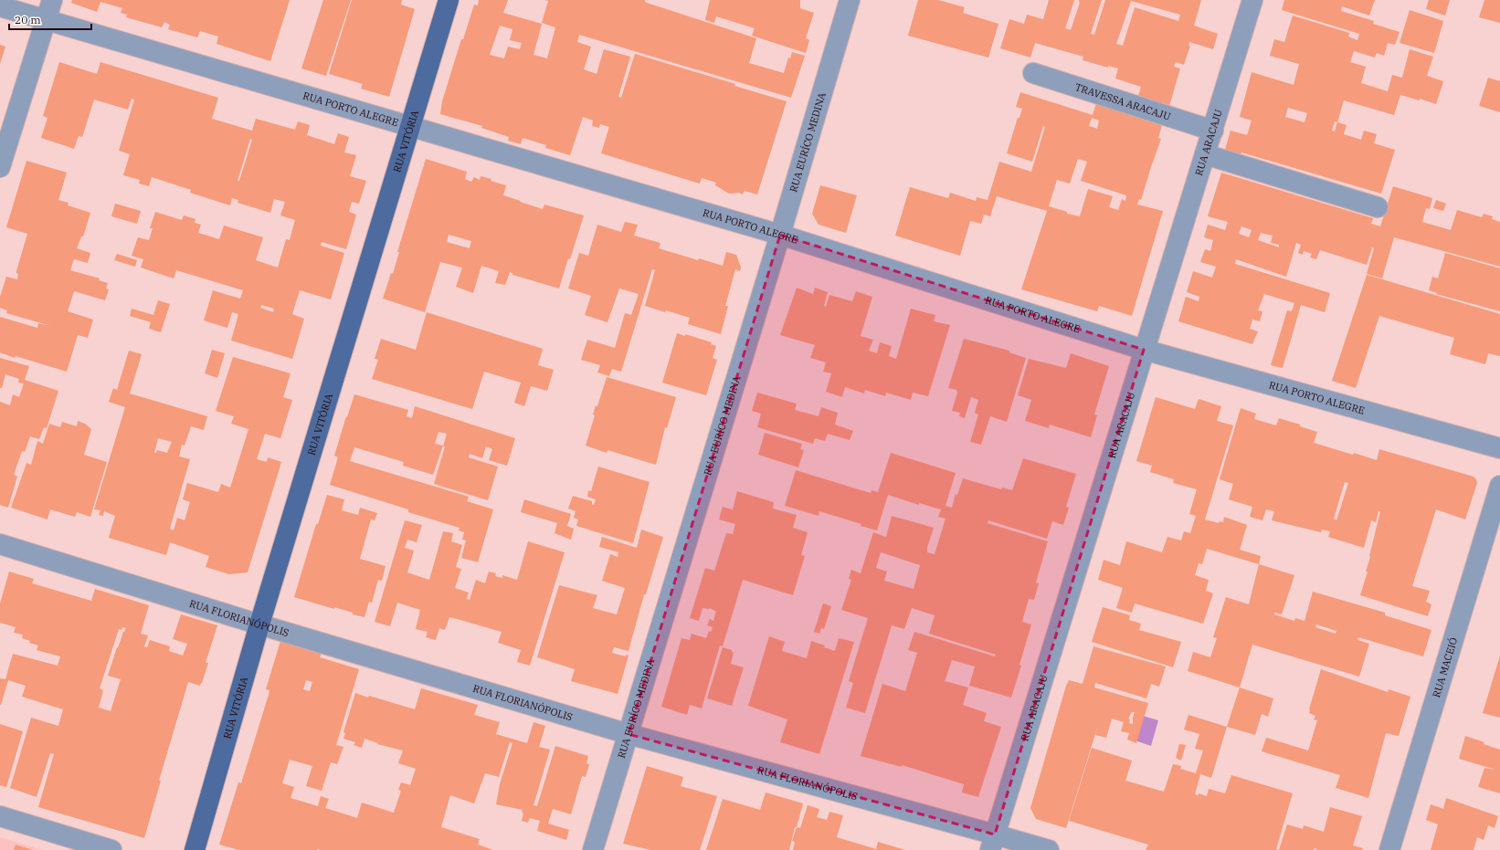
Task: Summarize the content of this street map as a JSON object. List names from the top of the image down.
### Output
{
  "streets": {
    "main road": ["RUA VITÓRIA"],
    "street": [
      "TRAVESSA ARACAJU",
      "RUA PORTO ALEGRE",
      "RUA EURÍCO MEDINA",
      "RUA ARACAJU",
      "RUA FLORIANÓPOLIS",
      "RUA MACEIÓ"
    ]
  },
  "crossings": [
    ["TRAVESSA ARACAJU", "RUA ARACAJU"],
    ["RUA PORTO ALEGRE", "RUA VITÓRIA"],
    ["RUA PORTO ALEGRE", "RUA EURÍCO MEDINA"],
    ["RUA PORTO ALEGRE", "RUA ARACAJU"],
    ["RUA VITÓRIA", "RUA FLORIANÓPOLIS"],
    ["RUA EURÍCO MEDINA", "RUA FLORIANÓPOLIS"],
    ["RUA ARACAJU", "RUA FLORIANÓPOLIS"]
  ],
  "scale_bar": "20 m"
}
